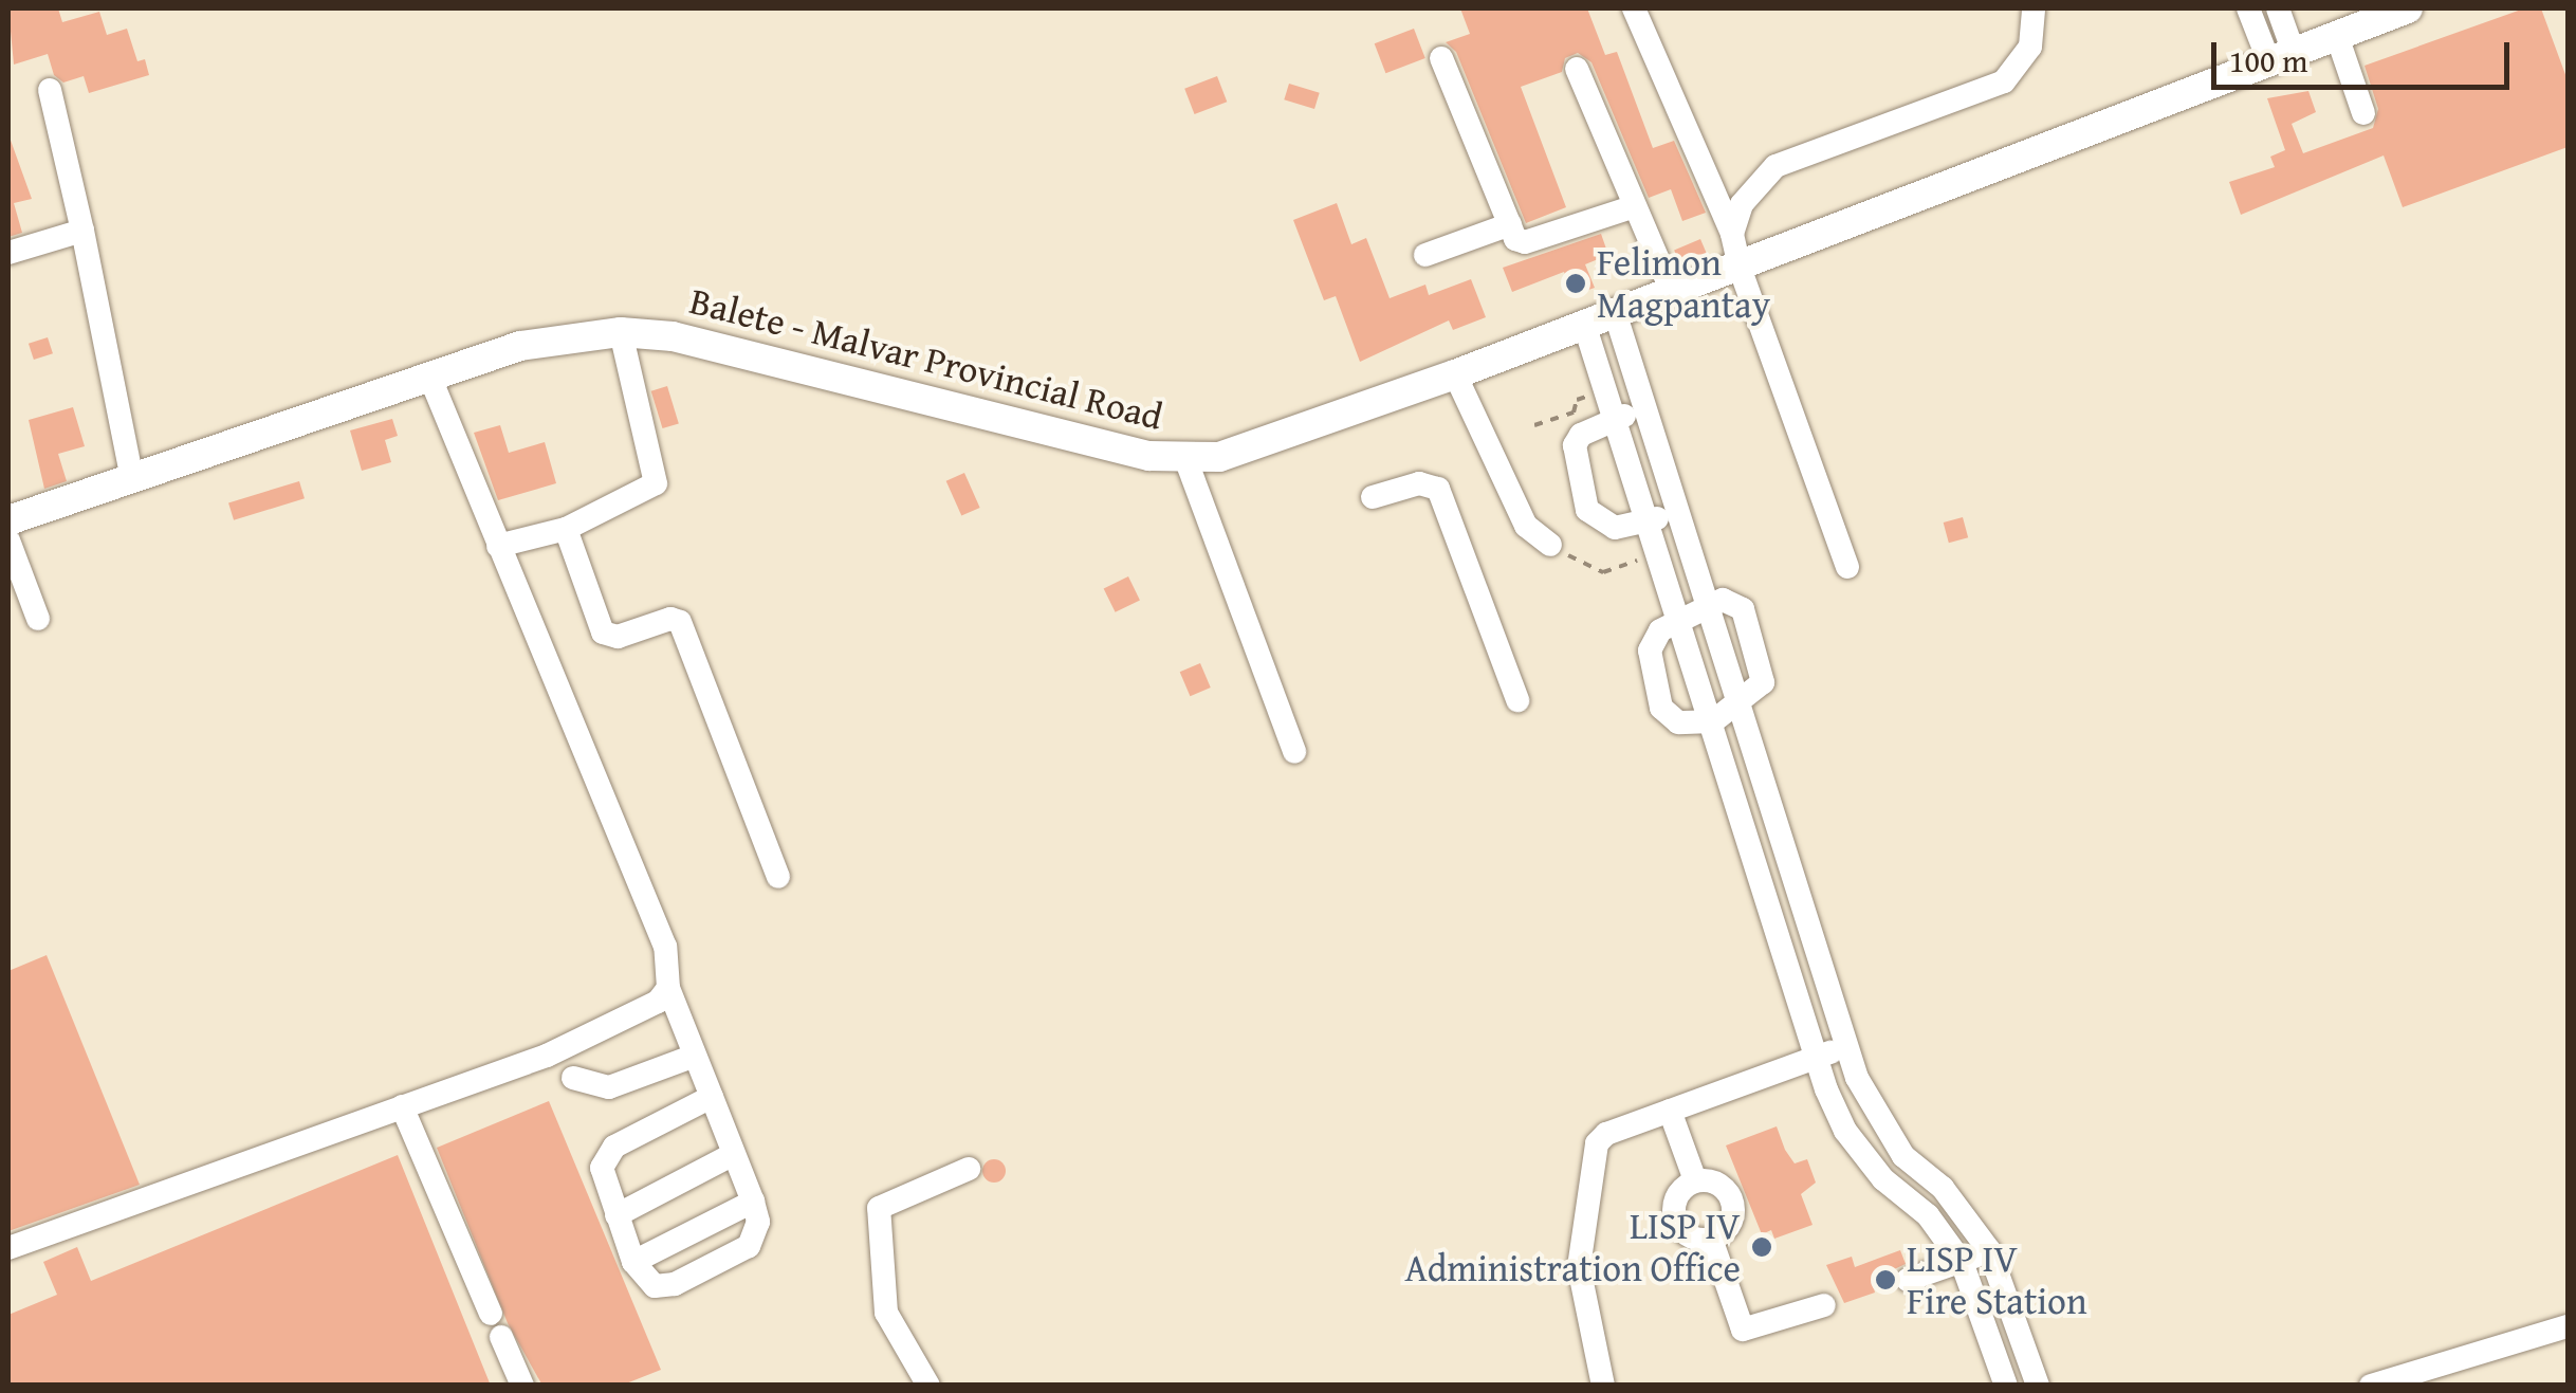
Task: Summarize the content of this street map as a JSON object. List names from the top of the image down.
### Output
{
  "streets": {
    "main road": ["Balete - Malvar Provincial Road"]
  },
  "places": ["Felimon Magpantay", "LISP IV Administration Office", "LISP IV Fire Station"],
  "scale_bar": "100 m"
}
